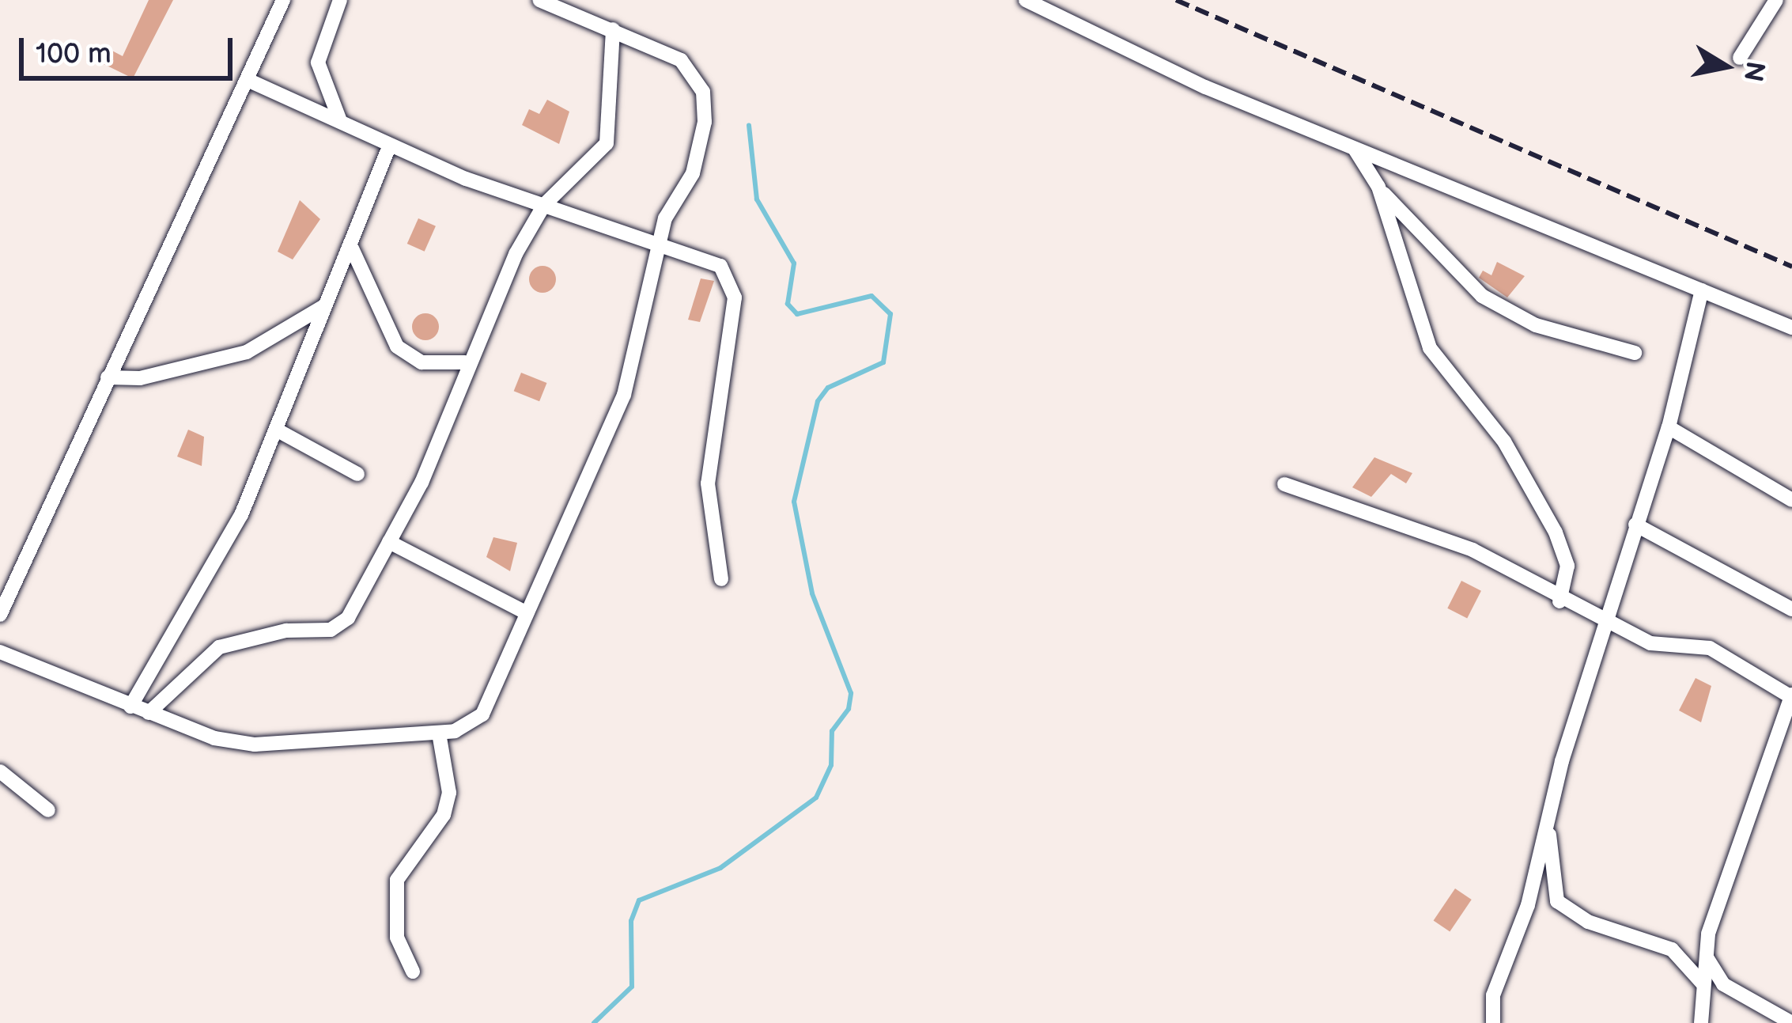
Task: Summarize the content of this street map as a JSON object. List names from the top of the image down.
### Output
{
  "scale_bar": "100 m",
  "north": "right"
}
